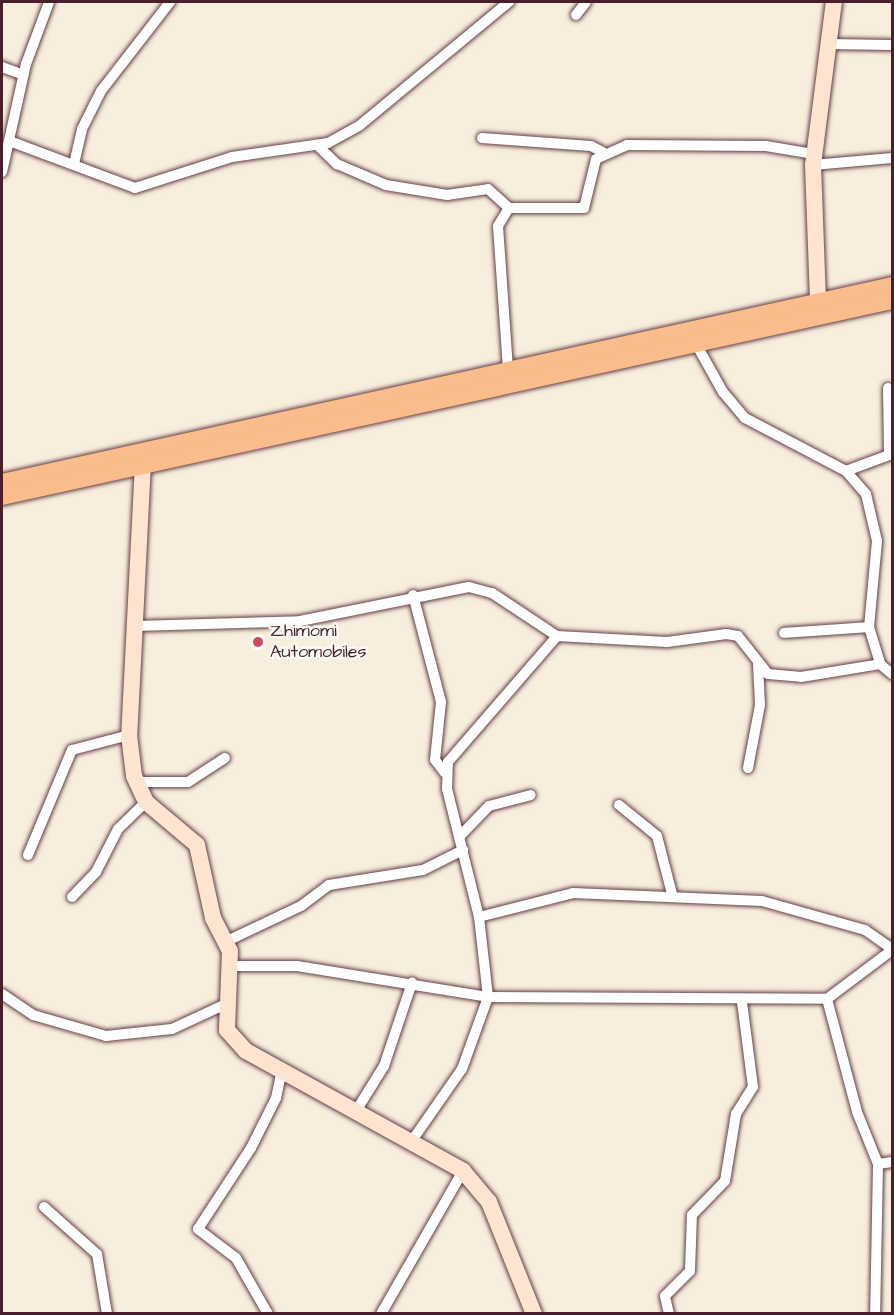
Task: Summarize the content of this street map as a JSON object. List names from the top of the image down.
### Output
{
  "places": ["Zhimomi Automobiles"]
}
